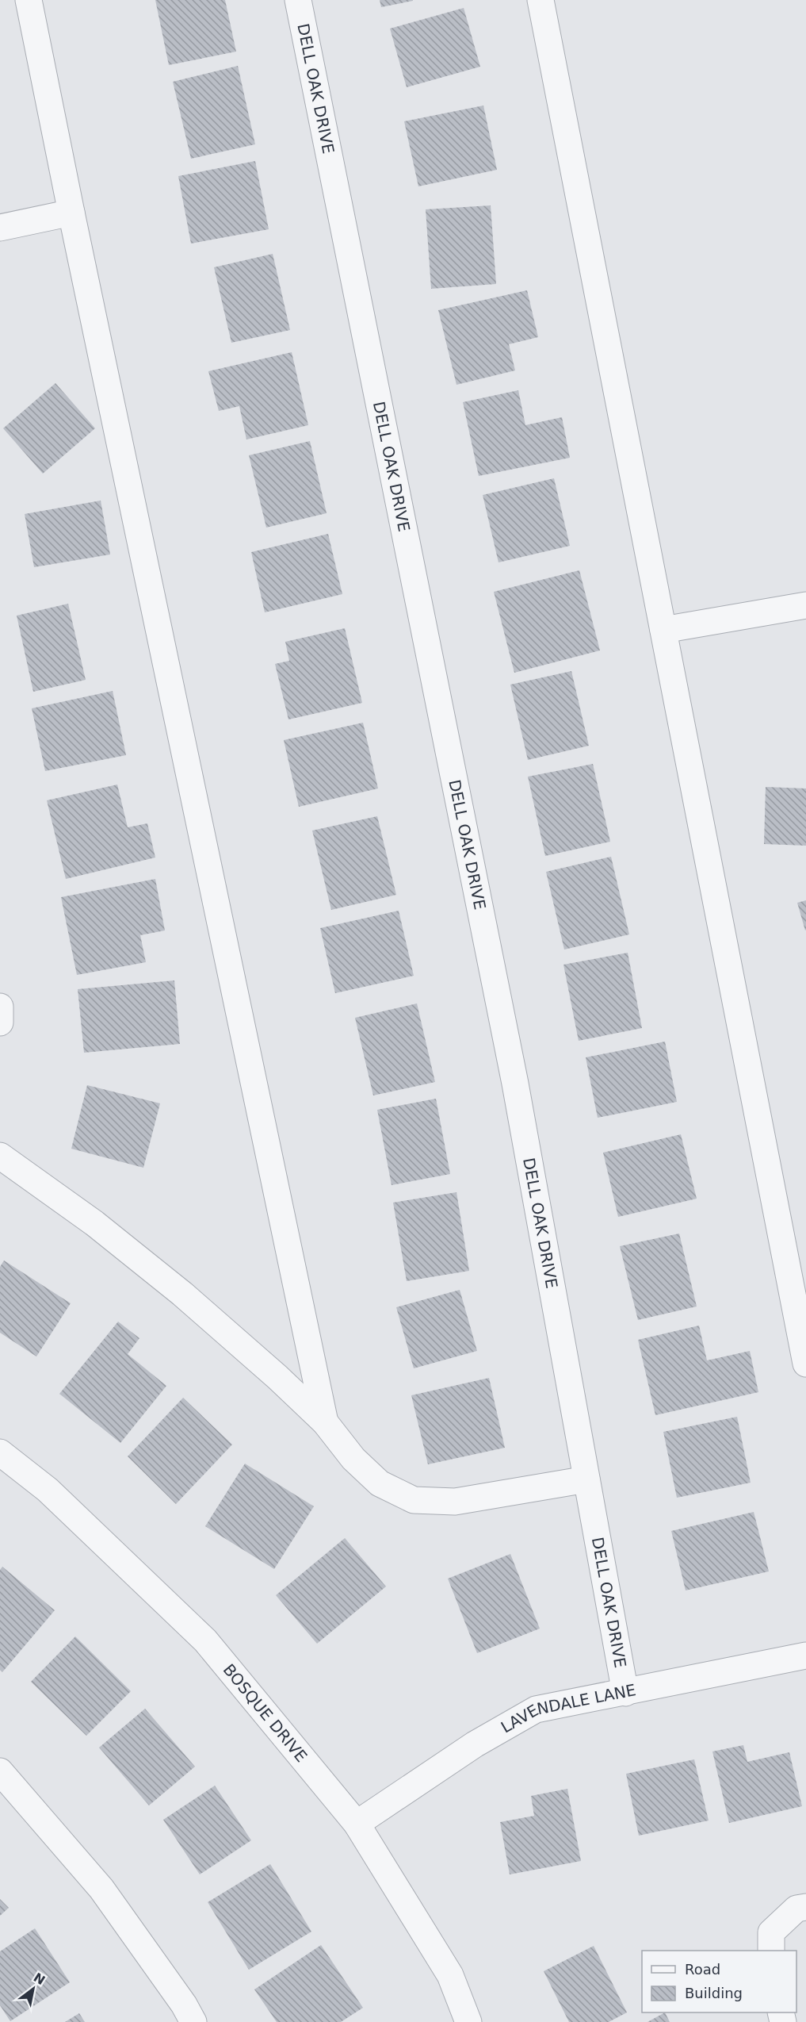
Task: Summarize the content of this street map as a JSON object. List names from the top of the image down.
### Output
{
  "streets": {
    "street": ["DELL OAK DRIVE", "LAVENDALE LANE", "BOSQUE DRIVE"]
  },
  "crossings": [
    ["DELL OAK DRIVE", "LAVENDALE LANE"],
    ["LAVENDALE LANE", "BOSQUE DRIVE"]
  ],
  "legend": ["Road", "Building"],
  "north": "top right"
}
